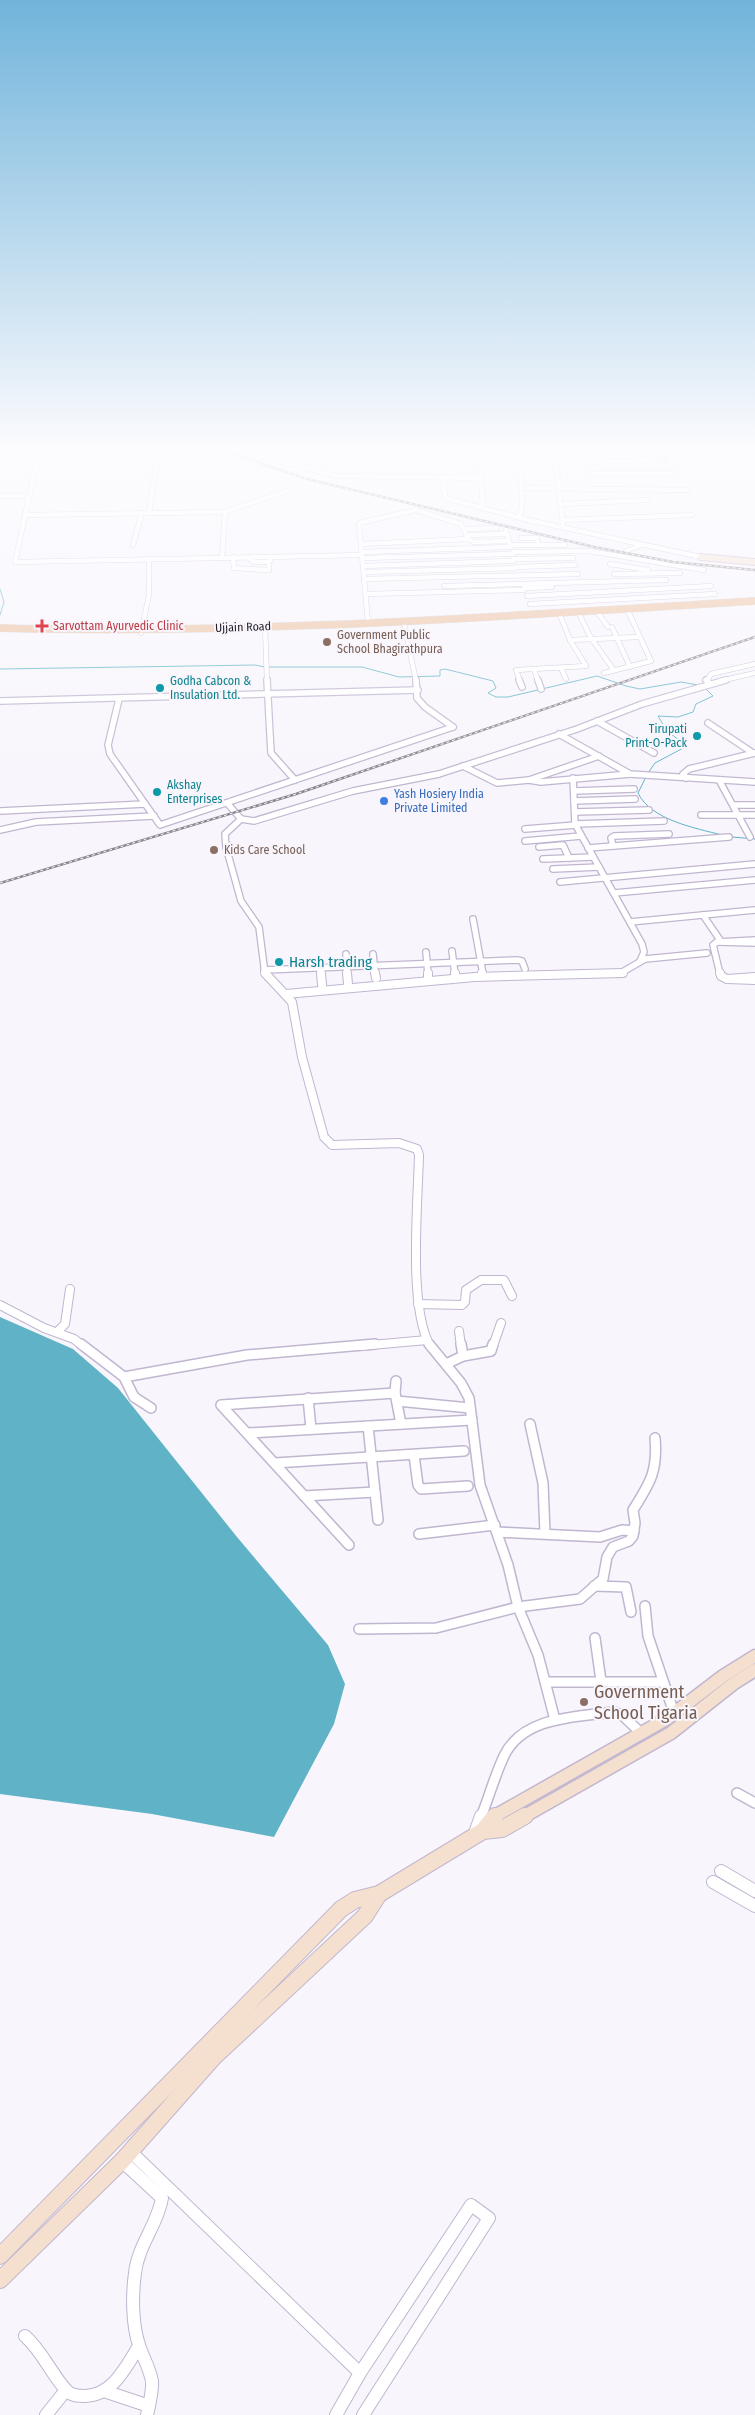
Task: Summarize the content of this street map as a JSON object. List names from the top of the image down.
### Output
{
  "streets": {
    "main road": ["Ujjain Road"]
  },
  "places": {
    "health": ["Sarvottam Ayurvedic Clinic"],
    "other": [
      "Government Public School Bhagirathpura",
      "Godha Cabcon & Insulation Ltd.",
      "Tirupati Print-O-Pack",
      "Akshay Enterprises",
      "Yash Hosiery India Private Limited",
      "Kids Care School",
      "Harsh trading",
      "Government School Tigaria"
    ]
  }
}
